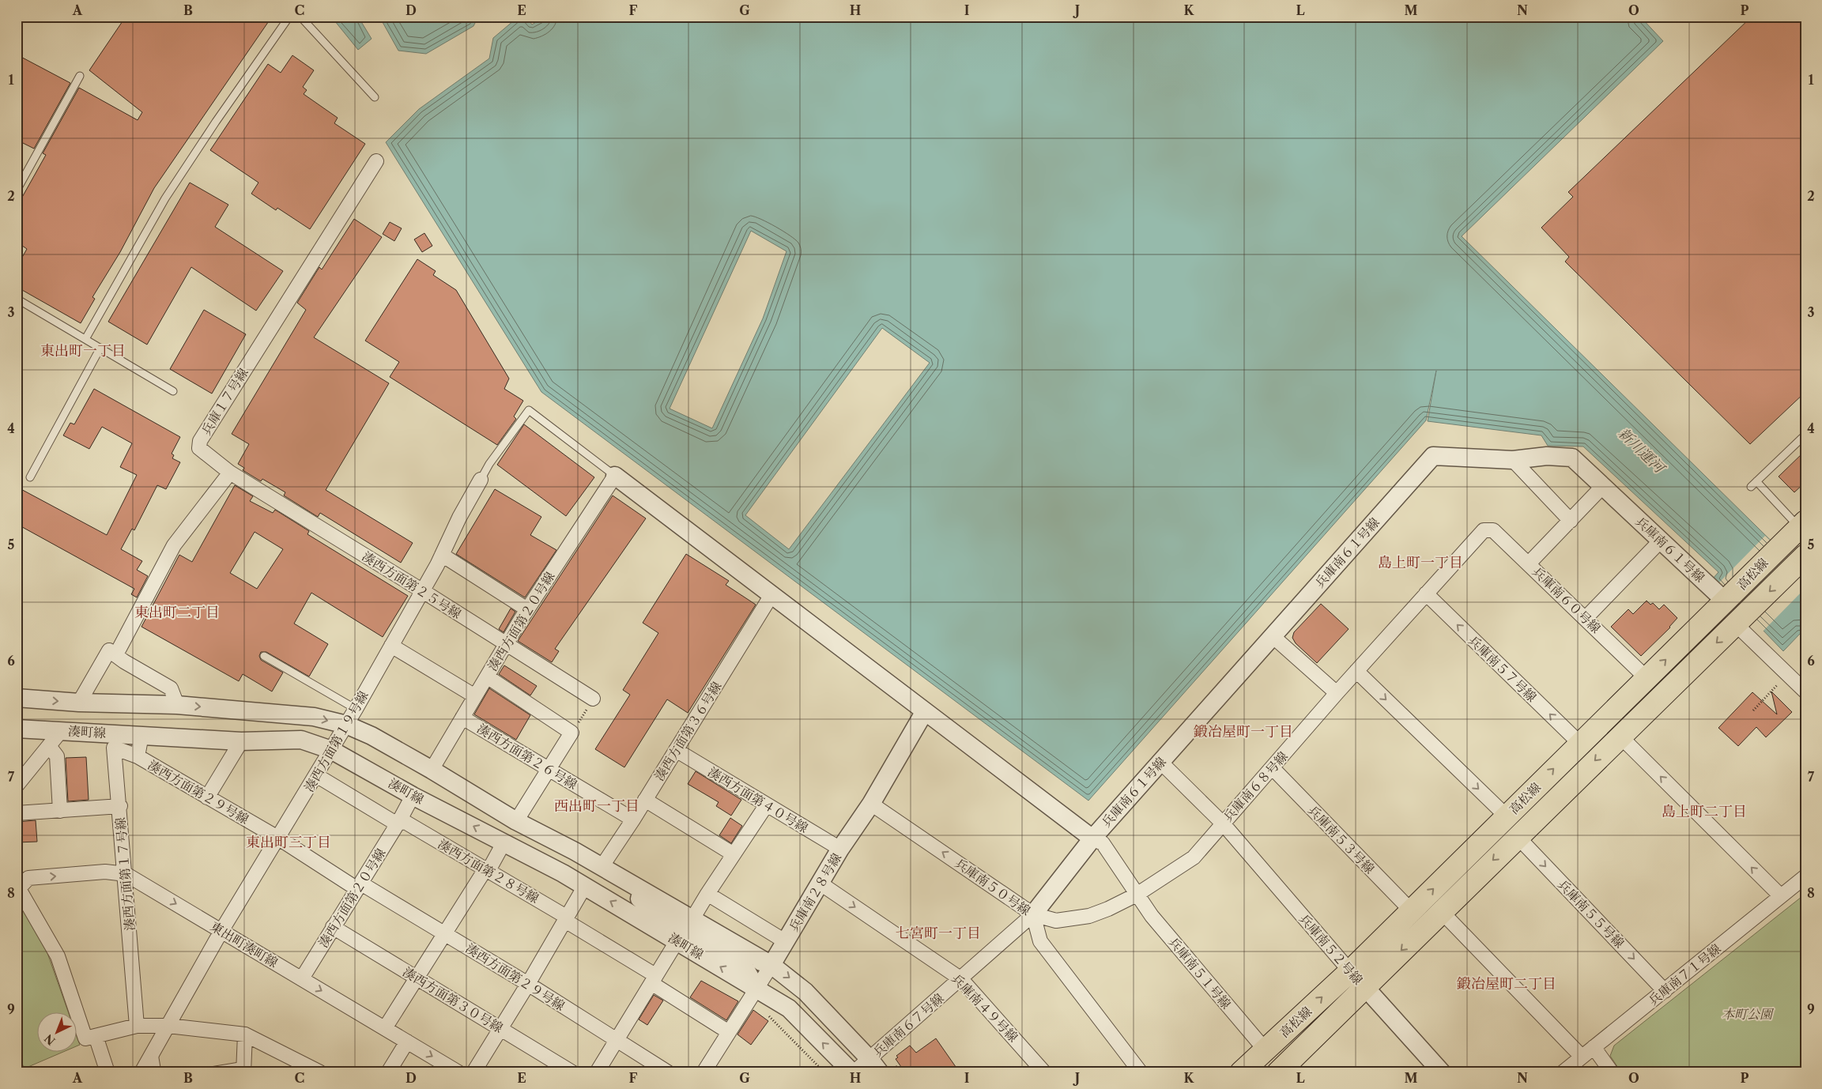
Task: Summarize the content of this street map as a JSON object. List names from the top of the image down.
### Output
{
  "streets": {
    "main road": ["高松線"],
    "street": [
      "兵庫１７号線",
      "兵庫南６１号線",
      "湊西方面第２５号線",
      "兵庫南６０号線",
      "湊西方面第２０号線",
      "兵庫南５７号線",
      "湊西方面第３６号線",
      "湊町線",
      "湊西方面第１９号線",
      "湊西方面第２６号線",
      "兵庫南６８号線",
      "湊西方面第２９号線",
      "湊西方面第４０号線",
      "兵庫南５３号線",
      "湊西方面第２８号線",
      "湊西方面第１７号線",
      "兵庫南５０号線",
      "兵庫南２８号線",
      "兵庫南５５号線",
      "東出町湊町線",
      "兵庫南５２号線",
      "兵庫南５１号線",
      "兵庫南７１号線",
      "湊西方面第３０号線",
      "兵庫南４９号線",
      "兵庫南６７号線"
    ]
  },
  "crossings": [
    ["兵庫１７号線", "湊西方面第２５号線"],
    ["兵庫南６１号線", "高松線"],
    ["兵庫南６１号線", "兵庫南６８号線"],
    ["兵庫南６１号線", "兵庫南５０号線"],
    ["兵庫南６１号線", "兵庫南５２号線"],
    ["兵庫南６１号線", "兵庫南５１号線"],
    ["兵庫南６１号線", "兵庫南６７号線"],
    ["高松線", "兵庫南６０号線"],
    ["高松線", "兵庫南５７号線"],
    ["高松線", "兵庫南５３号線"],
    ["高松線", "兵庫南５５号線"],
    ["高松線", "兵庫南５２号線"],
    ["高松線", "兵庫南５１号線"],
    ["湊西方面第２５号線", "湊西方面第２０号線"],
    ["湊西方面第２５号線", "湊西方面第１９号線"],
    ["兵庫南６０号線", "兵庫南６８号線"],
    ["湊西方面第２０号線", "湊町線"],
    ["湊西方面第２０号線", "湊西方面第１９号線"],
    ["湊西方面第２０号線", "湊西方面第２６号線"],
    ["湊西方面第２０号線", "湊西方面第２９号線"],
    ["湊西方面第２０号線", "湊西方面第２８号線"],
    ["湊西方面第２０号線", "東出町湊町線"],
    ["湊西方面第２０号線", "湊西方面第３０号線"],
    ["兵庫南５７号線", "兵庫南６８号線"],
    ["湊西方面第３６号線", "湊町線"],
    ["湊西方面第３６号線", "湊西方面第２６号線"],
    ["湊西方面第３６号線", "湊西方面第４０号線"],
    ["湊町線", "湊西方面第１９号線"],
    ["湊町線", "湊西方面第２９号線"],
    ["湊町線", "兵庫南２８号線"],
    ["湊町線", "兵庫南６７号線"],
    ["湊西方面第１９号線", "湊西方面第２９号線"],
    ["湊西方面第１９号線", "湊西方面第２８号線"],
    ["湊西方面第１９号線", "東出町湊町線"],
    ["兵庫南６８号線", "兵庫南５３号線"],
    ["兵庫南６８号線", "兵庫南５０号線"],
    ["兵庫南６８号線", "兵庫南５２号線"],
    ["兵庫南６８号線", "兵庫南５１号線"],
    ["兵庫南６８号線", "兵庫南６７号線"],
    ["湊西方面第２９号線", "湊西方面第１７号線"],
    ["湊西方面第４０号線", "兵庫南２８号線"],
    ["湊西方面第２８号線", "兵庫南２８号線"],
    ["湊西方面第１７号線", "東出町湊町線"],
    ["兵庫南５０号線", "兵庫南２８号線"],
    ["兵庫南５０号線", "兵庫南６７号線"],
    ["兵庫南２８号線", "兵庫南４９号線"],
    ["兵庫南５５号線", "兵庫南７１号線"],
    ["兵庫南４９号線", "兵庫南６７号線"]
  ],
  "one_way": ["兵庫南４９号線"],
  "districts": [
    "東出町一丁目",
    "島上町一丁目",
    "東出町二丁目",
    "鍛冶屋町一丁目",
    "西出町一丁目",
    "島上町二丁目",
    "東出町三丁目",
    "七宮町一丁目",
    "鍛冶屋町二丁目"
  ],
  "water": ["新川運河"],
  "parks": ["本町公園"],
  "north": "bottom left",
  "grid": {
    "columns": [
      "A",
      "B",
      "C",
      "D",
      "E",
      "F",
      "G",
      "H",
      "I",
      "J",
      "K",
      "L",
      "M",
      "N",
      "O",
      "P"
    ],
    "rows": [
      "1",
      "2",
      "3",
      "4",
      "5",
      "6",
      "7",
      "8",
      "9"
    ]
  }
}
